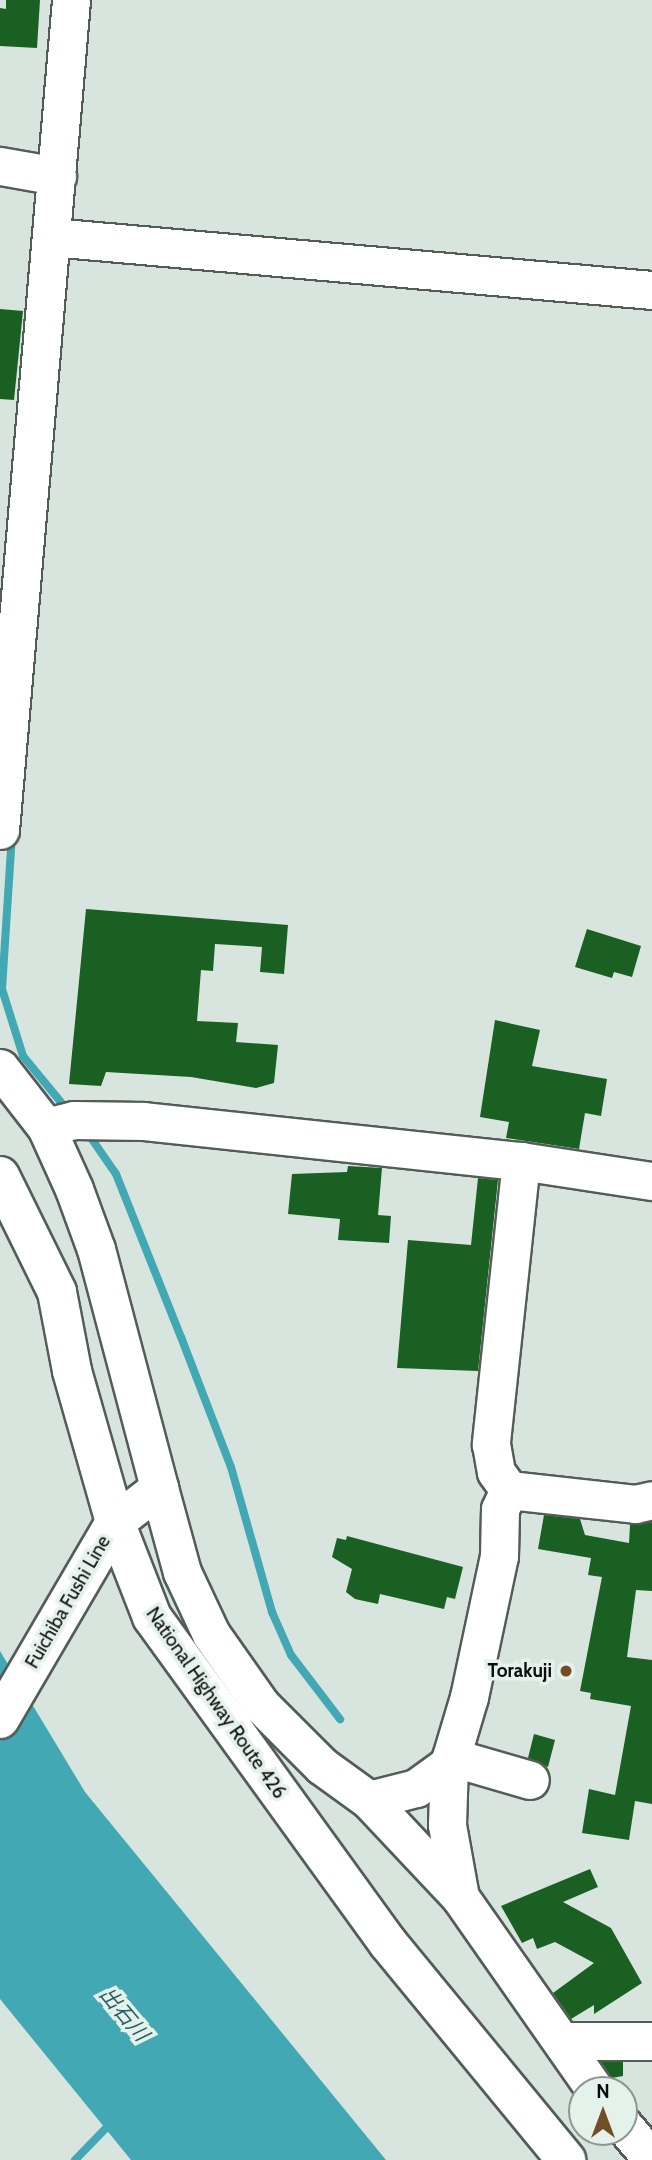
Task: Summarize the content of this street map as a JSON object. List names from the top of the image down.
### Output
{
  "streets": {
    "main road": ["Fuichiba Fushi Line", "National Highway Route 426"]
  },
  "crossings": [
    ["Fuichiba Fushi Line", "National Highway Route 426"]
  ],
  "water": ["出石川"],
  "places": ["Torakuji"],
  "north": "top"
}
